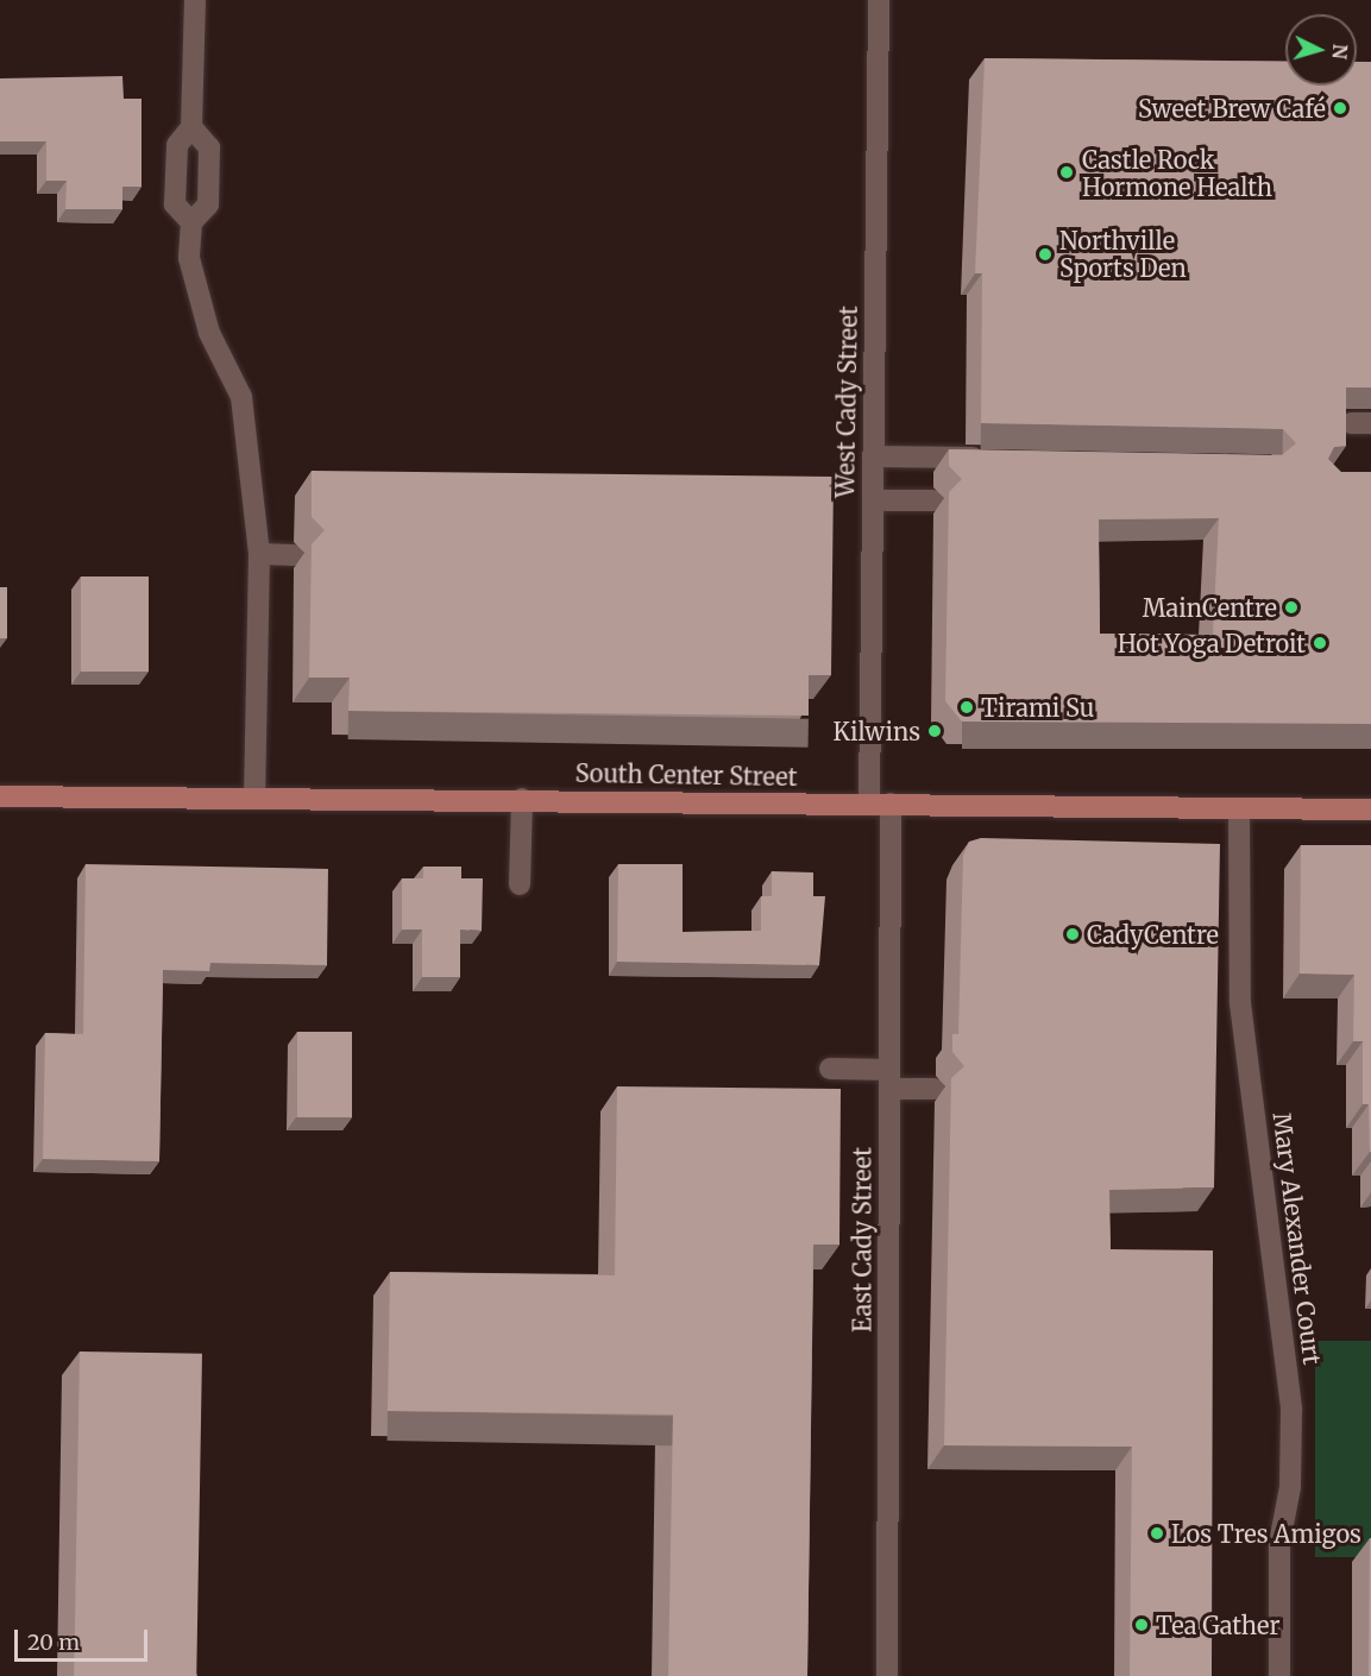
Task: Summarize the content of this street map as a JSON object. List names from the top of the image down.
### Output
{
  "streets": {
    "main road": ["South Center Street"],
    "street": ["West Cady Street", "Mary Alexander Court", "East Cady Street"]
  },
  "crossings": [
    ["West Cady Street", "South Center Street"],
    ["West Cady Street", "East Cady Street"],
    ["South Center Street", "Mary Alexander Court"],
    ["South Center Street", "East Cady Street"]
  ],
  "places": [
    "Sweet Brew Café",
    "Castle Rock Hormone Health",
    "Northville Sports Den",
    "MainCentre",
    "Hot Yoga Detroit",
    "Tirami Su",
    "Kilwins",
    "CadyCentre",
    "Los Tres Amigos",
    "Tea Gather"
  ],
  "scale_bar": "20 m",
  "north": "right"
}
